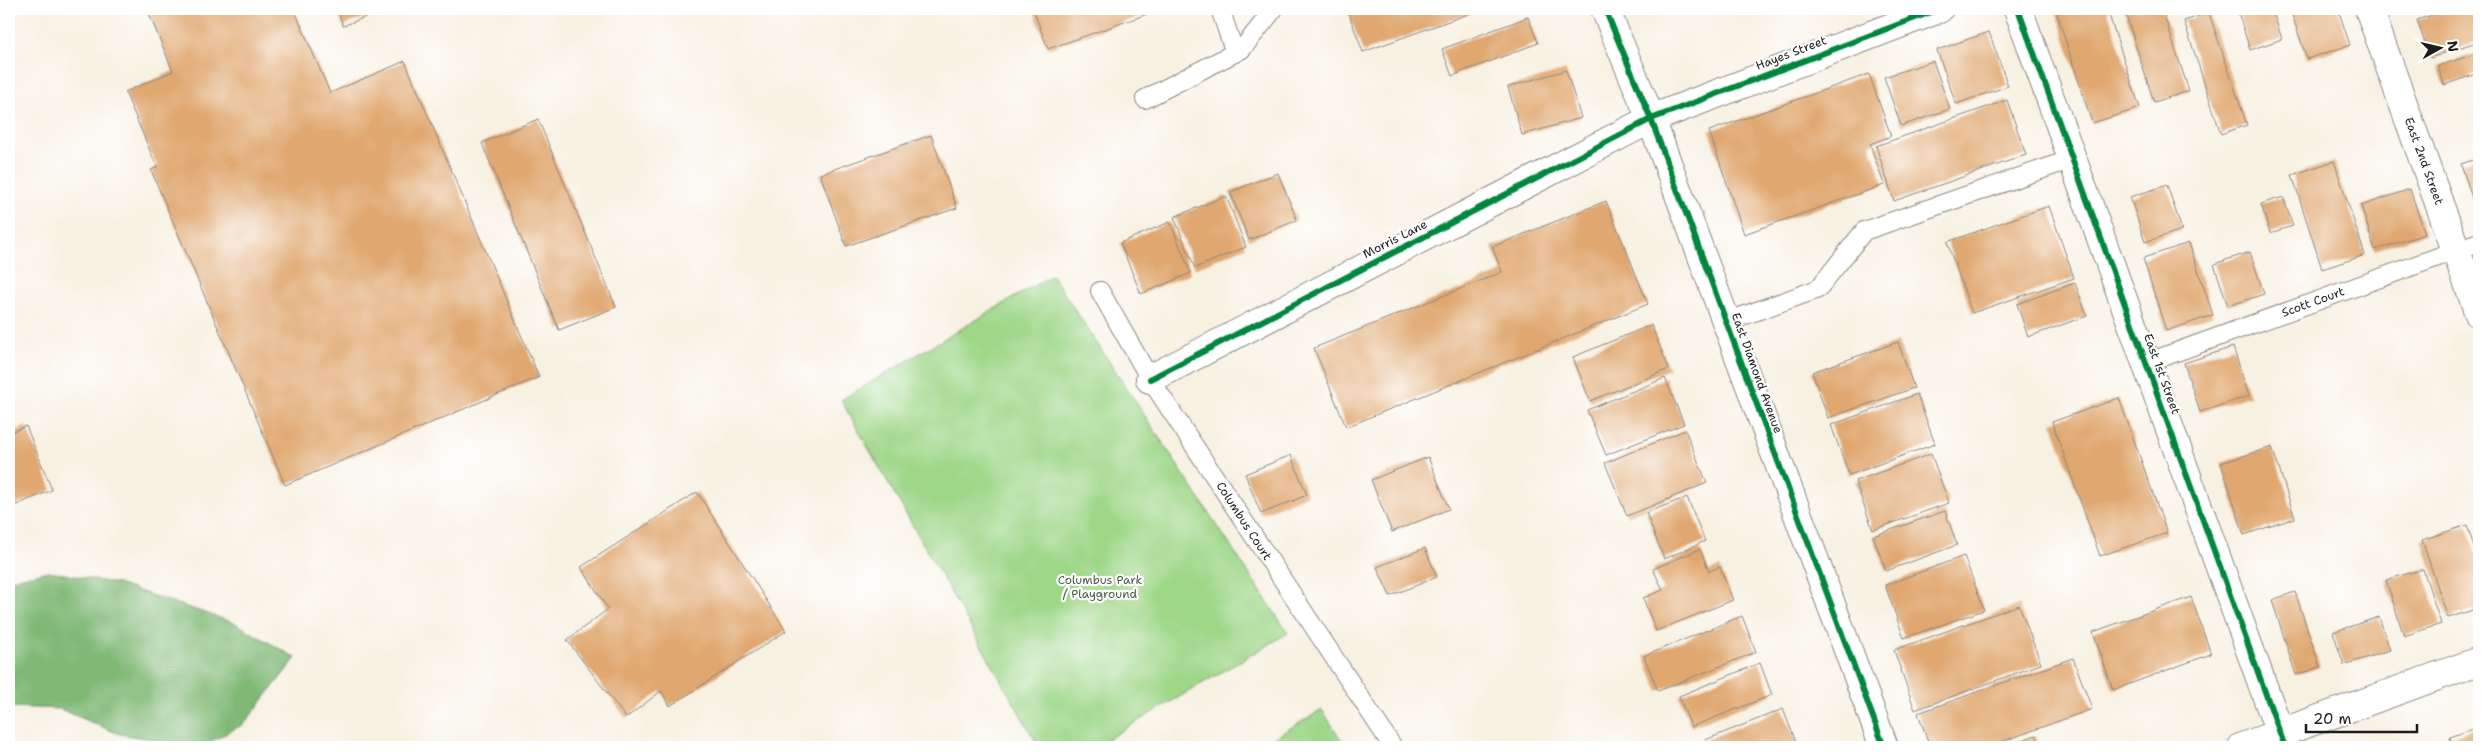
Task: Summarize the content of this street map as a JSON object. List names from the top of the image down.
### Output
{
  "streets": {
    "street": [
      "Hayes Street",
      "East 2nd Street",
      "Morris Lane",
      "East Diamond Avenue",
      "East 1st Street"
    ],
    "lane": ["Scott Court", "Columbus Court"]
  },
  "crossings": [
    ["Hayes Street", "Morris Lane"],
    ["Hayes Street", "East Diamond Avenue"],
    ["East 2nd Street", "Scott Court"],
    ["Morris Lane", "East Diamond Avenue"],
    ["Morris Lane", "Columbus Court"],
    ["Scott Court", "East 1st Street"]
  ],
  "parks": ["Columbus Park / Playground"],
  "scale_bar": "20 m",
  "north": "right"
}
